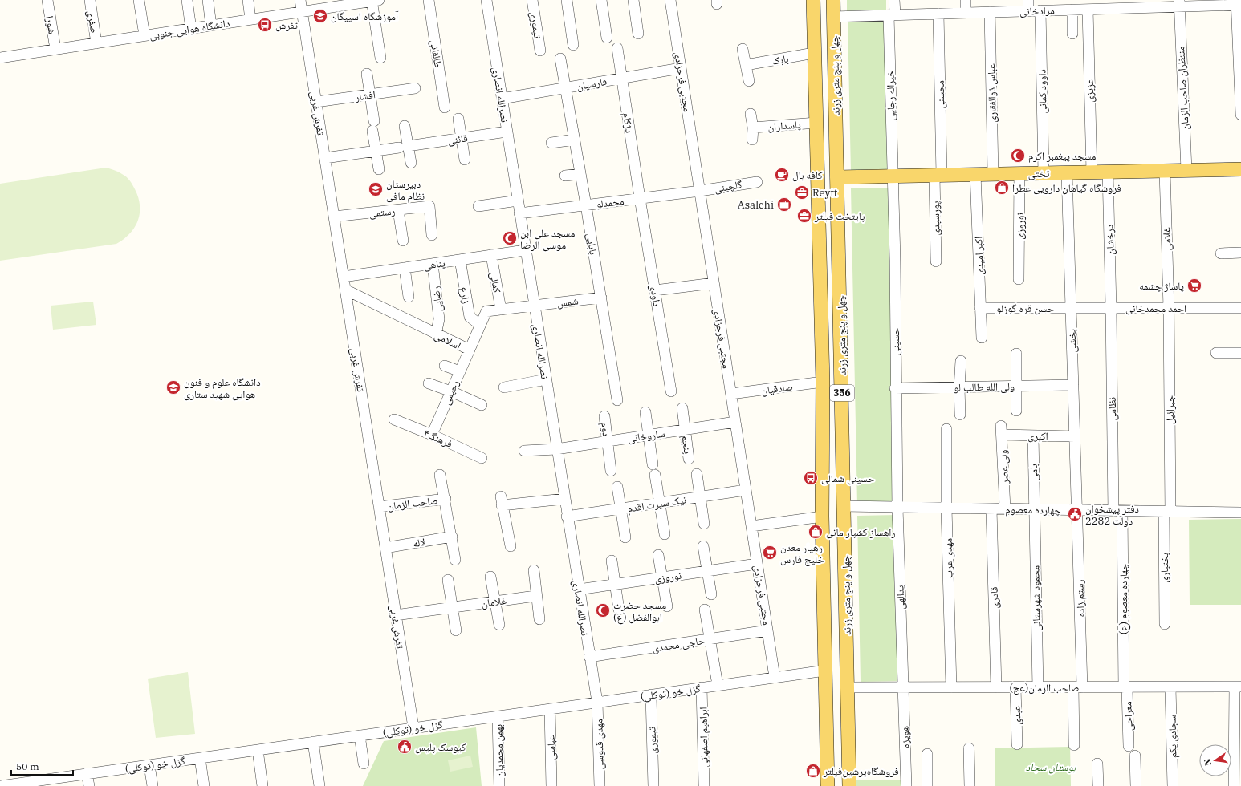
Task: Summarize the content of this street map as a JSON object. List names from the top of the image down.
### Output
{
  "streets": {
    "main road": ["چهل و پنج متری زرند", "تختی", "356"],
    "street": [
      "مرادخانی",
      "صفری",
      "شورا",
      "تیموری",
      "دانشگاه هوایی جنوبی",
      "طالقانی",
      "بابک",
      "مجتبی فرحزادی",
      "فارسیان",
      "منتظران صاحب الزمان",
      "عزیزی",
      "داوود کمانی",
      "عباس ذوالفقاری",
      "نصرالله انصاری",
      "محسنی",
      "افشار",
      "خیراله رجایی",
      "تفرش غربی",
      "دژکام",
      "پاسداران",
      "قائنی",
      "گلچینی",
      "محمدلو",
      "رستمی",
      "پورسیدی",
      "نوروزی",
      "غلامی",
      "درخشان",
      "بابایی",
      "اکبر امیدی",
      "پناهی",
      "کمالی",
      "زارع",
      "داودی",
      "رضایی",
      "شمس",
      "حسن قره گوزلو",
      "احمد محمدخانی",
      "اسلامی",
      "بخشی",
      "حسینی",
      "ولی الله طالب لو",
      "صادقیان",
      "رحیمی",
      "نظامی",
      "جبرائیل",
      "دوم",
      "ساروخانی",
      "اکبری",
      "فرهنگ۴",
      "پنجم",
      "ولی عصر",
      "بامی",
      "صاحب الزمان",
      "نیک سیرت اقدم",
      "چهارده معصوم",
      "لاله",
      "مهدی عرب",
      "بختیاری",
      "یدالهی",
      "قادری",
      "محمود شهرستانی",
      "رستم زاده",
      "چهارده معصوم (ع)",
      "غلامان",
      "حاجی محمدی",
      "صاحب الزمان(عج)",
      "گزل خو (توکلی)",
      "عبدی",
      "معراحی",
      "سجادی یکم",
      "ابراهیم اصفهانی",
      "هویزه",
      "مهدی قدوسی",
      "عباسی",
      "بهمن محمدیان"
    ]
  },
  "crossings": [
    ["مرادخانی", "چهل و پنج متری زرند"],
    ["مرادخانی", "منتظران صاحب الزمان"],
    ["مرادخانی", "عزیزی"],
    ["مرادخانی", "داوود کمانی"],
    ["مرادخانی", "عباس ذوالفقاری"],
    ["مرادخانی", "محسنی"],
    ["مرادخانی", "خیراله رجایی"],
    ["صفری", "دانشگاه هوایی جنوبی"],
    ["شورا", "دانشگاه هوایی جنوبی"],
    ["تیموری", "گزل خو (توکلی)"],
    ["دانشگاه هوایی جنوبی", "تفرش غربی"],
    ["بابک", "چهل و پنج متری زرند"],
    ["چهل و پنج متری زرند", "پاسداران"],
    ["چهل و پنج متری زرند", "تختی"],
    ["چهل و پنج متری زرند", "صادقیان"],
    ["چهل و پنج متری زرند", "چهارده معصوم"],
    ["چهل و پنج متری زرند", "صاحب الزمان(عج)"],
    ["چهل و پنج متری زرند", "گزل خو (توکلی)"],
    ["مجتبی فرحزادی", "فارسیان"],
    ["مجتبی فرحزادی", "گلچینی"],
    ["مجتبی فرحزادی", "محمدلو"],
    ["مجتبی فرحزادی", "نوروزی"],
    ["مجتبی فرحزادی", "صادقیان"],
    ["مجتبی فرحزادی", "ساروخانی"],
    ["مجتبی فرحزادی", "نیک سیرت اقدم"],
    ["مجتبی فرحزادی", "حاجی محمدی"],
    ["مجتبی فرحزادی", "گزل خو (توکلی)"],
    ["فارسیان", "نصرالله انصاری"],
    ["فارسیان", "دژکام"],
    ["فارسیان", "بابایی"],
    ["منتظران صاحب الزمان", "تختی"],
    ["عزیزی", "تختی"],
    ["داوود کمانی", "تختی"],
    ["عباس ذوالفقاری", "تختی"],
    ["نصرالله انصاری", "قائنی"],
    ["نصرالله انصاری", "محمدلو"],
    ["نصرالله انصاری", "نوروزی"],
    ["نصرالله انصاری", "پناهی"],
    ["نصرالله انصاری", "شمس"],
    ["نصرالله انصاری", "اسلامی"],
    ["نصرالله انصاری", "ساروخانی"],
    ["نصرالله انصاری", "نیک سیرت اقدم"],
    ["نصرالله انصاری", "حاجی محمدی"],
    ["نصرالله انصاری", "گزل خو (توکلی)"],
    ["نصرالله انصاری", "مهدی قدوسی"],
    ["محسنی", "تختی"],
    ["محسنی", "پورسیدی"],
    ["افشار", "تفرش غربی"],
    ["خیراله رجایی", "تختی"],
    ["خیراله رجایی", "حسینی"],
    ["تفرش غربی", "قائنی"],
    ["تفرش غربی", "رستمی"],
    ["تفرش غربی", "پناهی"],
    ["تفرش غربی", "اسلامی"],
    ["تفرش غربی", "صاحب الزمان"],
    ["تفرش غربی", "لاله"],
    ["تفرش غربی", "غلامان"],
    ["تفرش غربی", "گزل خو (توکلی)"],
    ["دژکام", "محمدلو"],
    ["دژکام", "داودی"],
    ["تختی", "پورسیدی"],
    ["تختی", "نوروزی"],
    ["تختی", "غلامی"],
    ["تختی", "درخشان"],
    ["تختی", "اکبر امیدی"],
    ["تختی", "بخشی"],
    ["تختی", "حسینی"],
    ["گلچینی", "محمدلو"],
    ["محمدلو", "بابایی"],
    ["محمدلو", "داودی"],
    ["غلامی", "احمد محمدخانی"],
    ["غلامی", "جبرائیل"],
    ["درخشان", "احمد محمدخانی"],
    ["درخشان", "نظامی"],
    ["بابایی", "شمس"],
    ["اکبر امیدی", "حسن قره گوزلو"],
    ["پناهی", "کمالی"],
    ["پناهی", "زارع"],
    ["پناهی", "رضایی"],
    ["کمالی", "اسلامی"],
    ["زارع", "اسلامی"],
    ["رضایی", "اسلامی"],
    ["شمس", "اسلامی"],
    ["حسن قره گوزلو", "احمد محمدخانی"],
    ["حسن قره گوزلو", "بخشی"],
    ["احمد محمدخانی", "بخشی"],
    ["احمد محمدخانی", "نظامی"],
    ["احمد محمدخانی", "جبرائیل"],
    ["اسلامی", "رحیمی"],
    ["بخشی", "ولی الله طالب لو"],
    ["بخشی", "اکبری"],
    ["بخشی", "چهارده معصوم"],
    ["بخشی", "رستم زاده"],
    ["حسینی", "ولی الله طالب لو"],
    ["حسینی", "چهارده معصوم"],
    ["حسینی", "یدالهی"],
    ["رحیمی", "فرهنگ۴"],
    ["نظامی", "چهارده معصوم"],
    ["نظامی", "چهارده معصوم (ع)"],
    ["جبرائیل", "چهارده معصوم"],
    ["جبرائیل", "بختیاری"],
    ["دوم", "ساروخانی"],
    ["ساروخانی", "پنجم"],
    ["اکبری", "ولی عصر"],
    ["اکبری", "بامی"],
    ["ولی عصر", "چهارده معصوم"],
    ["بامی", "چهارده معصوم"],
    ["بامی", "محمود شهرستانی"],
    ["چهارده معصوم", "مهدی عرب"],
    ["چهارده معصوم", "بختیاری"],
    ["چهارده معصوم", "یدالهی"],
    ["چهارده معصوم", "قادری"],
    ["چهارده معصوم", "محمود شهرستانی"],
    ["چهارده معصوم", "رستم زاده"],
    ["چهارده معصوم", "چهارده معصوم (ع)"],
    ["مهدی عرب", "صاحب الزمان(عج)"],
    ["یدالهی", "صاحب الزمان(عج)"],
    ["یدالهی", "هویزه"],
    ["قادری", "صاحب الزمان(عج)"],
    ["محمود شهرستانی", "صاحب الزمان(عج)"],
    ["رستم زاده", "صاحب الزمان(عج)"],
    ["چهارده معصوم (ع)", "صاحب الزمان(عج)"],
    ["چهارده معصوم (ع)", "معراحی"],
    ["صاحب الزمان(عج)", "عبدی"],
    ["صاحب الزمان(عج)", "معراحی"],
    ["صاحب الزمان(عج)", "سجادی یکم"],
    ["صاحب الزمان(عج)", "هویزه"],
    ["گزل خو (توکلی)", "ابراهیم اصفهانی"],
    ["گزل خو (توکلی)", "مهدی قدوسی"],
    ["گزل خو (توکلی)", "عباسی"],
    ["گزل خو (توکلی)", "بهمن محمدیان"]
  ],
  "parks": ["بوستان سجاد"],
  "places": {
    "school or university": ["آموزشگاه اسپیگان", "دبیرستان نظام مافی", "دانشگاه علوم و فنون هوایی شهید ستاری"],
    "bus stop": ["تفرش", "حسینی شمالی"],
    "mosque": ["مسجد پیغمبر اکرم", "مسجد علی ابن موسی الرضا", "مسجد حضرت ابوالفضل (ع)"],
    "cafe": ["کافه بال"],
    "shop": ["فروشگاه گیاهان دارویی عطرا", "راهساز کشپار مانی", "فروشگاه‌پرشین‌فیلتر"],
    "office": ["Reytt", "Asalchi", "پایتخت فیلتر"],
    "supermarket": ["پاساژ چشمه", "رهیار معدن خلیج فارس"],
    "public building": ["دفتر پیشخوان دولت 2282", "کیوسک پلیس"]
  },
  "scale_bar": "50 m",
  "north": "left"
}
